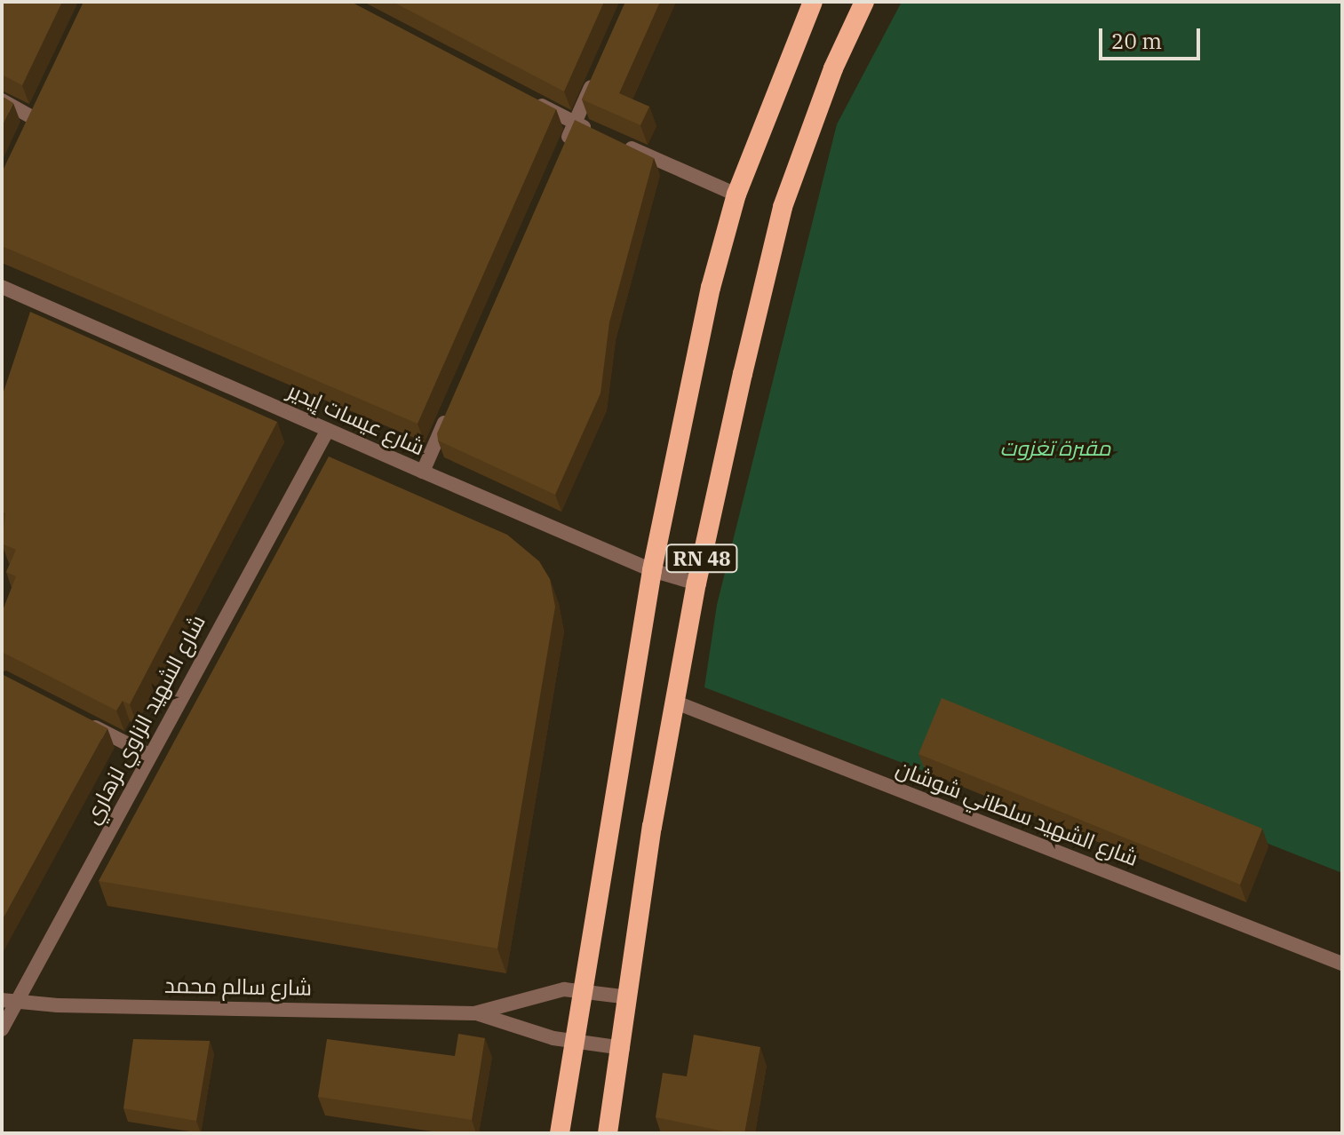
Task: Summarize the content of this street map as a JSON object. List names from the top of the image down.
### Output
{
  "streets": {
    "highway": ["RN 48"],
    "street": [
      "شارع عيسات إيدير",
      "شارع الشهيد الزاوي لزهاري",
      "شارع الشهيد سلطاني شوشان",
      "شارع سالم محمد"
    ]
  },
  "crossings": [
    ["شارع عيسات إيدير", "RN 48"],
    ["شارع عيسات إيدير", "شارع الشهيد الزاوي لزهاري"],
    ["RN 48", "شارع الشهيد سلطاني شوشان"],
    ["RN 48", "شارع سالم محمد"],
    ["شارع الشهيد الزاوي لزهاري", "شارع سالم محمد"]
  ],
  "parks": ["مقبرة تغزوت"],
  "scale_bar": "20 m"
}
